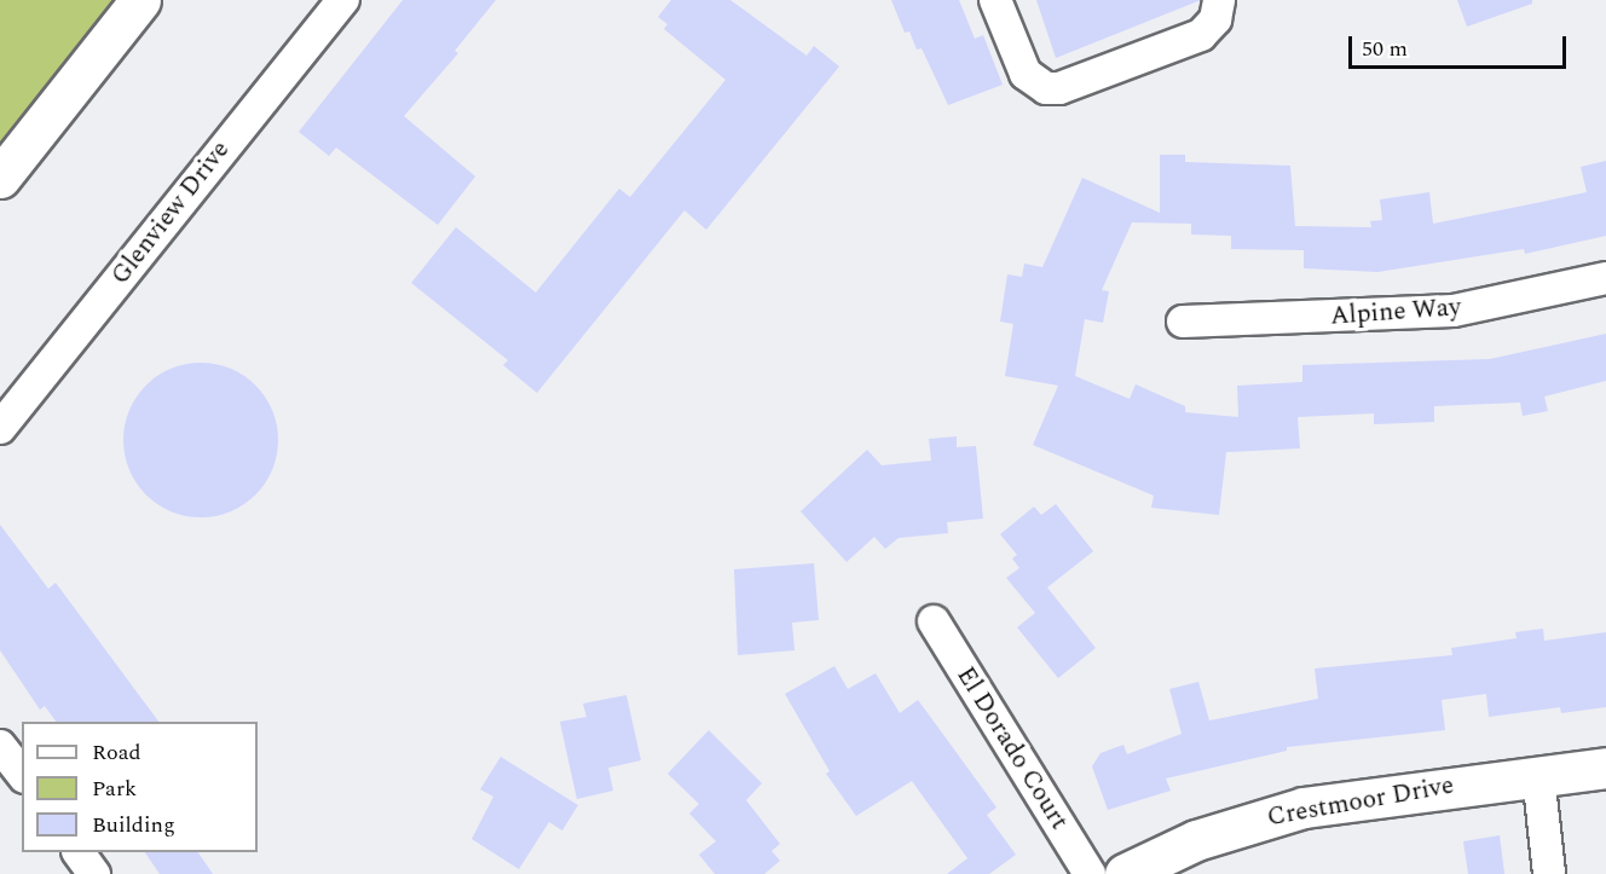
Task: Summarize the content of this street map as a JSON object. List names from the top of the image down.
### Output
{
  "streets": {
    "street": [
      "Glenview Drive",
      "Alpine Way",
      "El Dorado Court",
      "Crestmoor Drive"
    ]
  },
  "legend": ["Road", "Park", "Building"],
  "scale_bar": "50 m"
}
